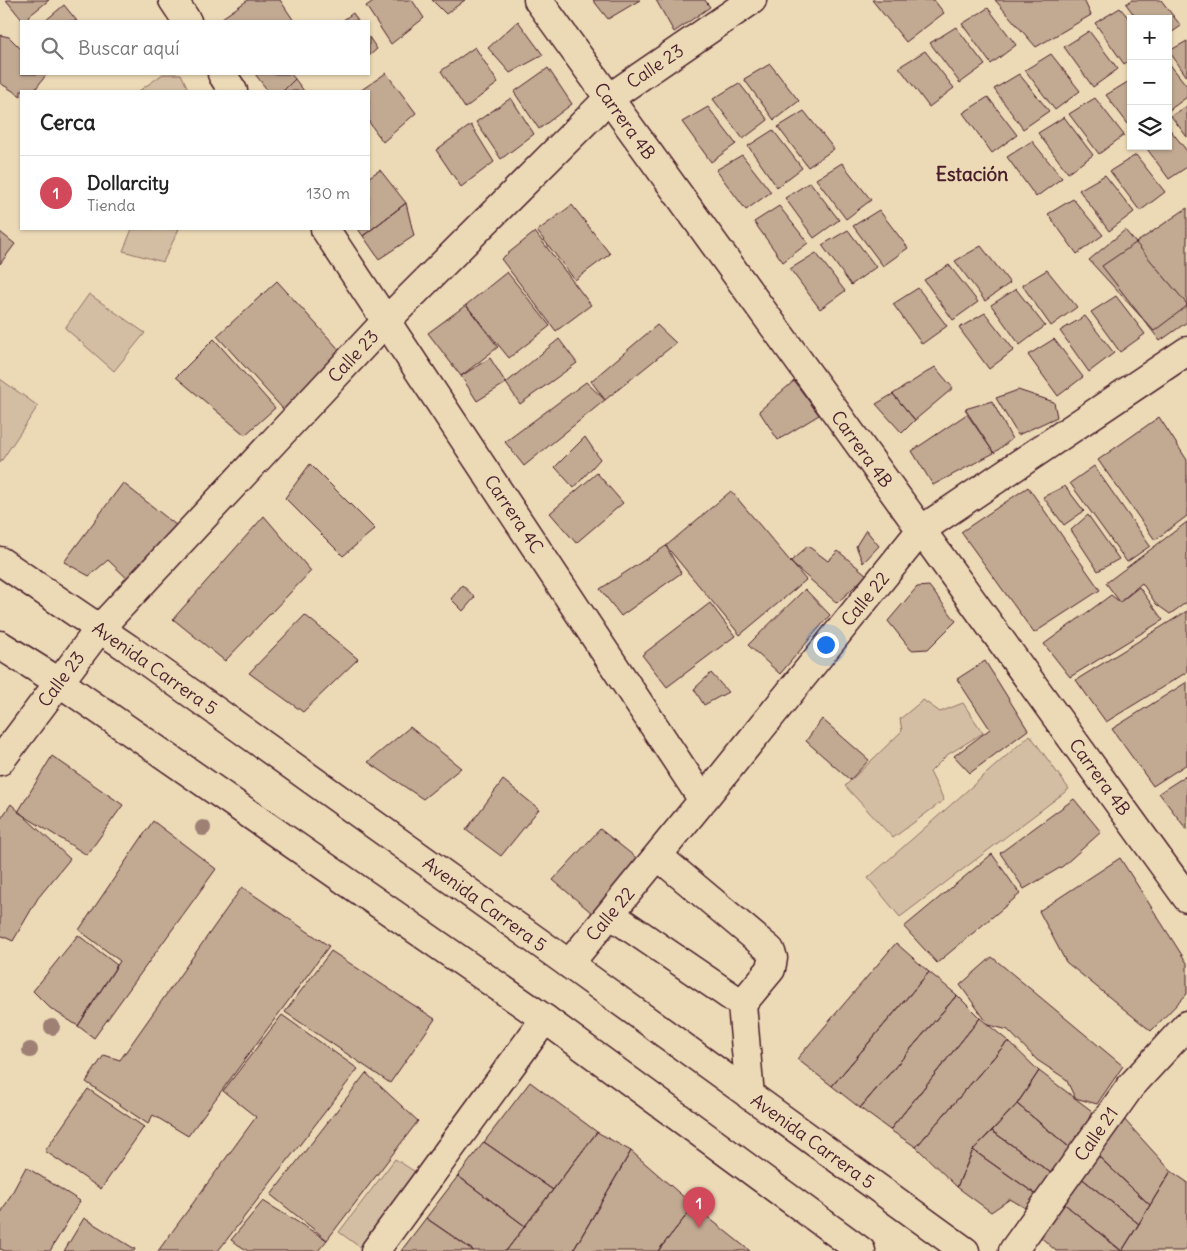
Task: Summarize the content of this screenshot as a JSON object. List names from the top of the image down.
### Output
{
  "streets": {
    "street": [
      "Calle 23",
      "Carrera 4B",
      "Carrera 4C",
      "Calle 22",
      "Avenida Carrera 5",
      "Calle 21"
    ]
  },
  "crossings": [
    ["Calle 23", "Carrera 4B"],
    ["Calle 23", "Carrera 4C"],
    ["Calle 23", "Avenida Carrera 5"],
    ["Carrera 4B", "Calle 22"],
    ["Carrera 4C", "Calle 22"],
    ["Calle 22", "Avenida Carrera 5"]
  ],
  "districts": ["Estación"],
  "page": {
    "map_buttons": ["+", "−"],
    "search": "Buscar aquí",
    "heading": "Cerca",
    "list": [
      {
        "mark": "1",
        "name": "Dollarcity",
        "note": "Tienda",
        "value": "130 m"
      }
    ],
    "pins": "1"
  }
}
